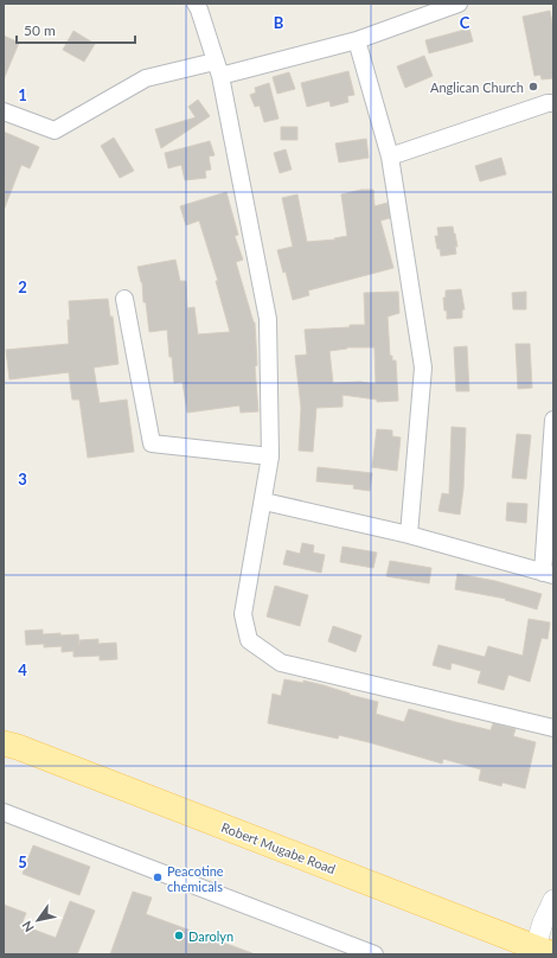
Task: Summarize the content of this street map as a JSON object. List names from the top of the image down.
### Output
{
  "streets": {
    "main road": ["Robert Mugabe Road"]
  },
  "places": ["Anglican Church", "Peacotine chemicals", "Darolyn"],
  "scale_bar": "50 m",
  "north": "bottom left",
  "grid": {
    "columns": ["B", "C"],
    "rows": [
      "1",
      "2",
      "3",
      "4",
      "5"
    ]
  }
}
